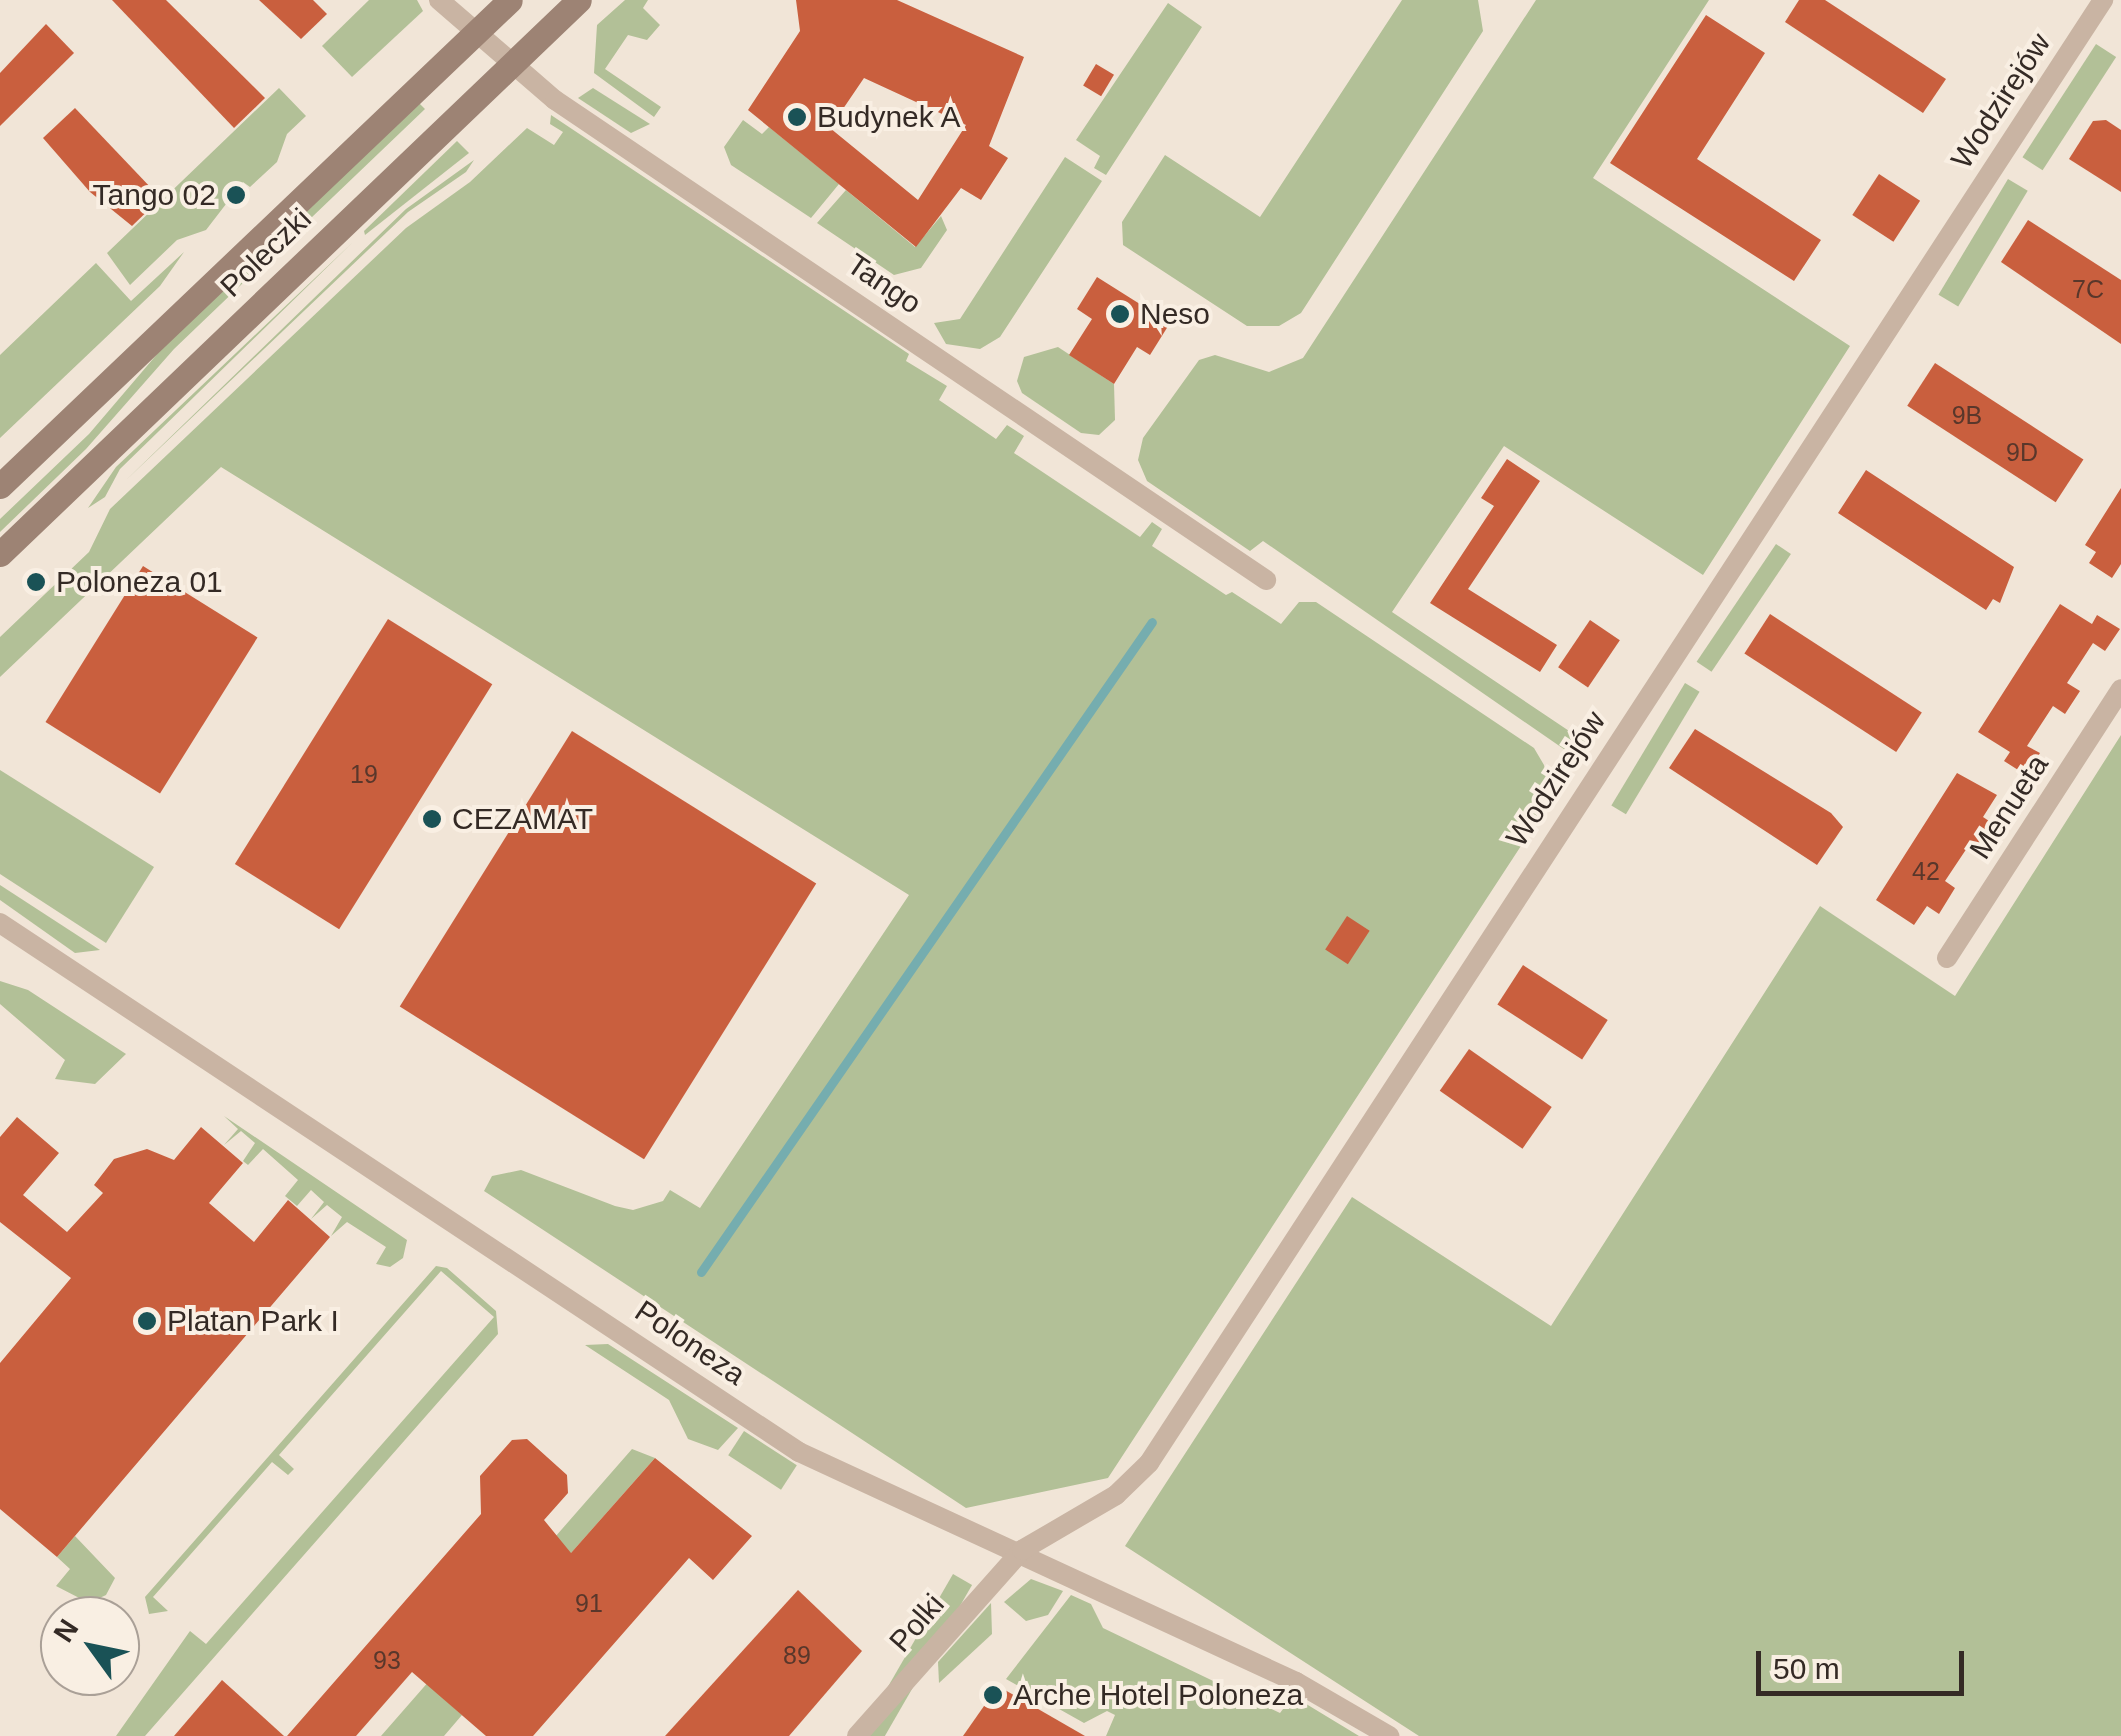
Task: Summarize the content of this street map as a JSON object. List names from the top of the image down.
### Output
{
  "streets": {
    "main road": ["Poleczki"],
    "street": [
      "Wodzirejów",
      "Tango",
      "Menueta",
      "Poloneza",
      "Polki"
    ]
  },
  "crossings": [
    ["Wodzirejów", "Poloneza"],
    ["Wodzirejów", "Polki"],
    ["Poleczki", "Tango"],
    ["Poloneza", "Polki"]
  ],
  "places": [
    "Budynek A",
    "Tango 02",
    "Neso",
    "Poloneza 01",
    "CEZAMAT",
    "Platan Park I",
    "Arche Hotel Poloneza"
  ],
  "house_numbers": [
    "7C",
    "9B",
    "9D",
    "19",
    "42",
    "91",
    "89",
    "93"
  ],
  "scale_bar": "50 m",
  "north": "top left"
}
